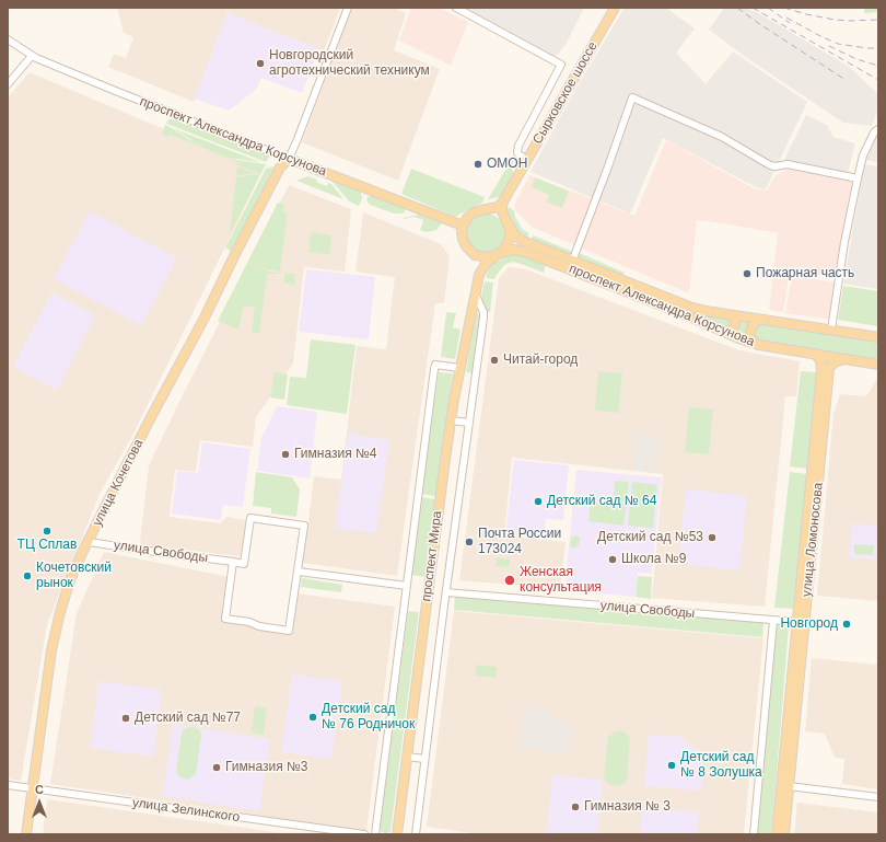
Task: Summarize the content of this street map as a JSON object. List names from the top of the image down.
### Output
{
  "streets": {
    "main road": [
      "Сырковское шоссе",
      "проспект Александра Корсунова",
      "улица Кочетова",
      "улица Ломоносова",
      "проспект Мира"
    ],
    "street": ["улица Свободы", "улица Зелинского"]
  },
  "crossings": [
    ["проспект Александра Корсунова", "улица Кочетова"],
    ["проспект Александра Корсунова", "проспект Мира"],
    ["улица Кочетова", "улица Свободы"],
    ["улица Кочетова", "улица Зелинского"],
    ["улица Ломоносова", "улица Свободы"]
  ],
  "places": [
    "Новгородский агротехнический техникум",
    "ОМОН",
    "Пожарная часть",
    "Читай-город",
    "Гимназия №4",
    "Детский сад № 64",
    "ТЦ Сплав",
    "Детский сад №53",
    "Почта России 173024",
    "Школа №9",
    "Кочетовский рынок",
    "Женская консультация",
    "Новгород",
    "Детский сад № 76 Родничок",
    "Детский сад №77",
    "Детский сад № 8 Золушка",
    "Гимназия №3",
    "Гимназия № 3"
  ],
  "north": "top"
}
